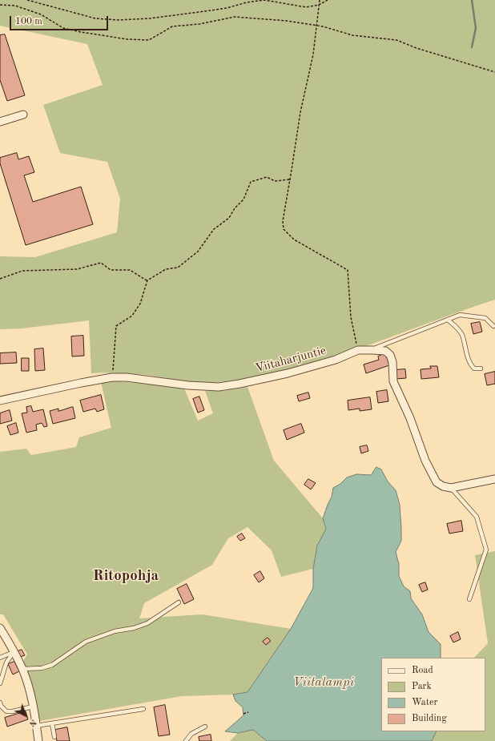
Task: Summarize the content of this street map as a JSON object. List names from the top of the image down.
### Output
{
  "streets": {
    "street": ["Viitaharjuntie"]
  },
  "districts": ["Ritopohja"],
  "water": ["Viitalampi"],
  "legend": [
    "Road",
    "Park",
    "Water",
    "Building"
  ],
  "scale_bar": "100 m",
  "north": "bottom right"
}
